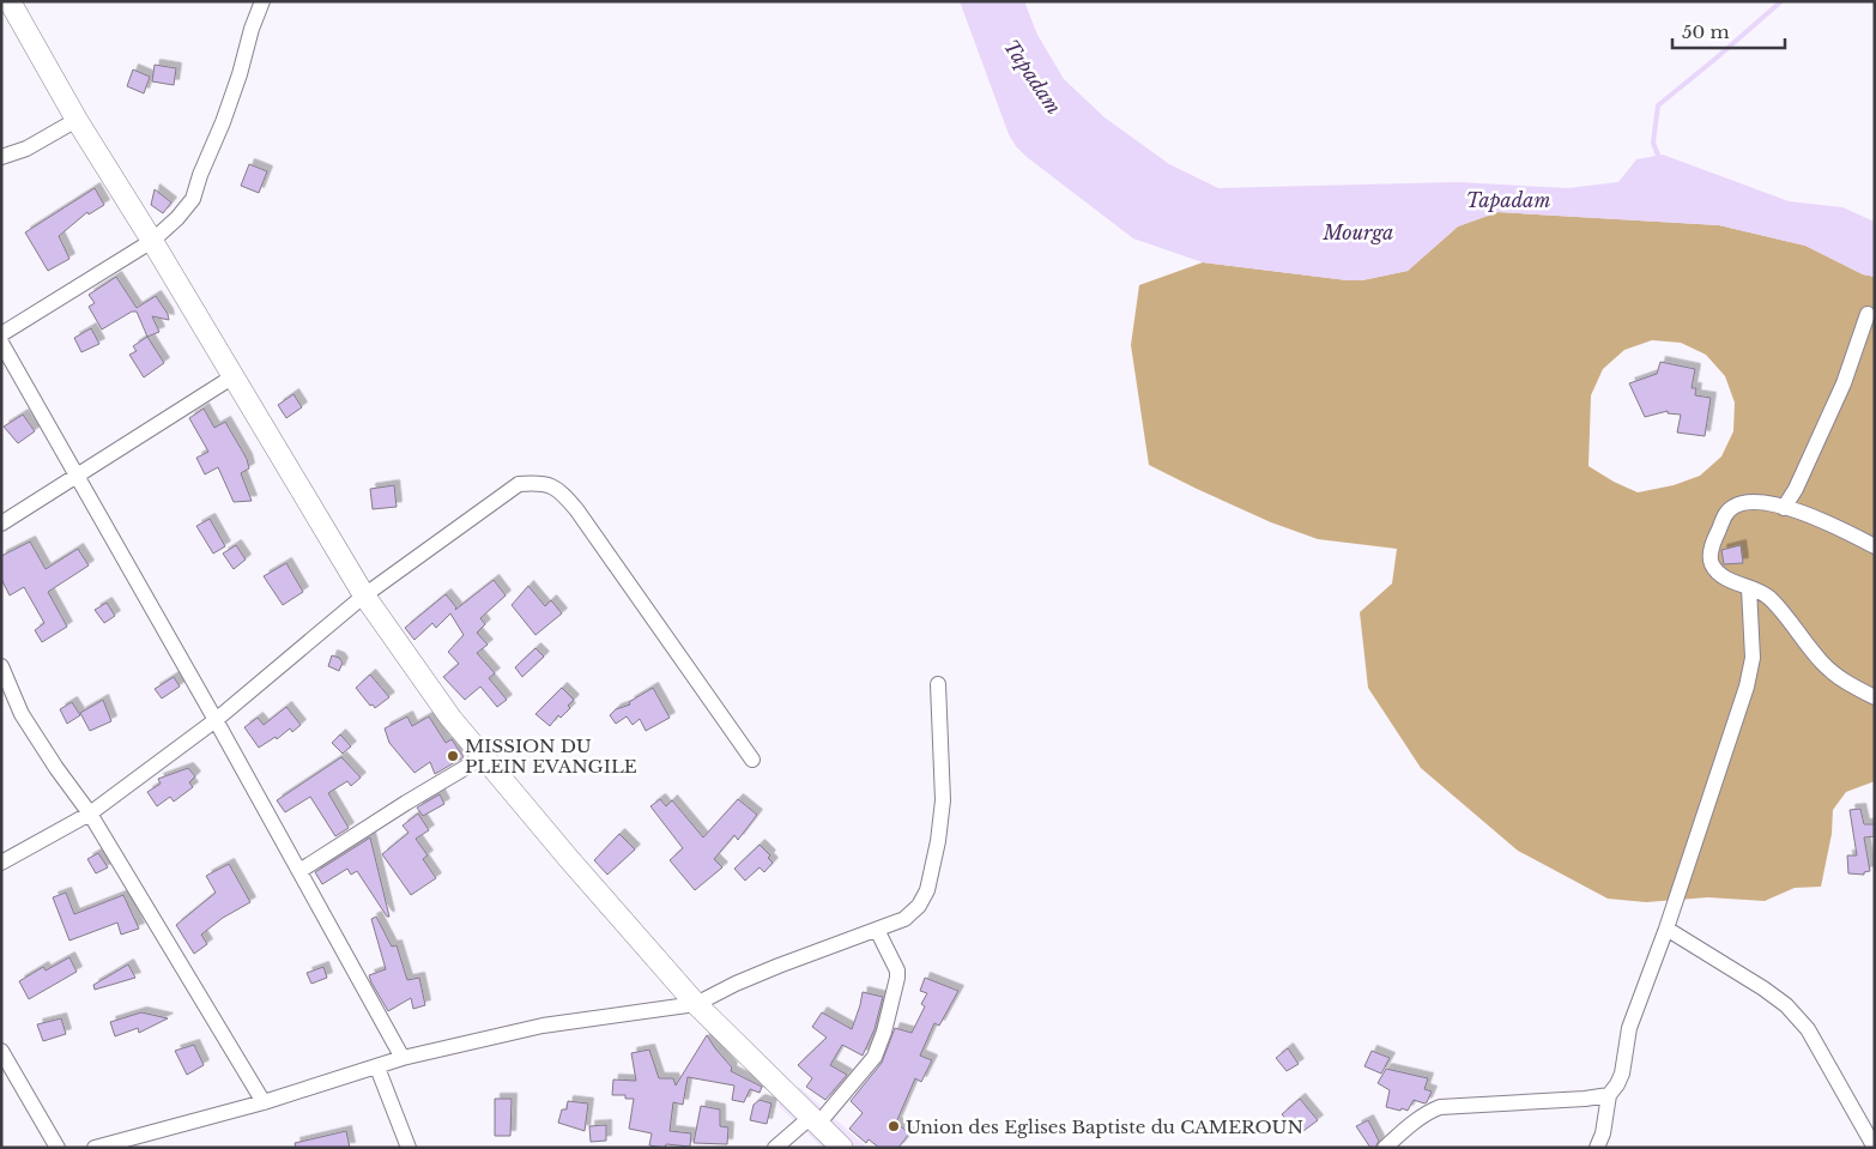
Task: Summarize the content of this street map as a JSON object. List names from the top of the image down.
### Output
{
  "water": ["Tapadam", "Mourga"],
  "places": ["MISSION DU PLEIN EVANGILE", "Union des Eglises Baptiste du CAMEROUN"],
  "scale_bar": "50 m"
}
